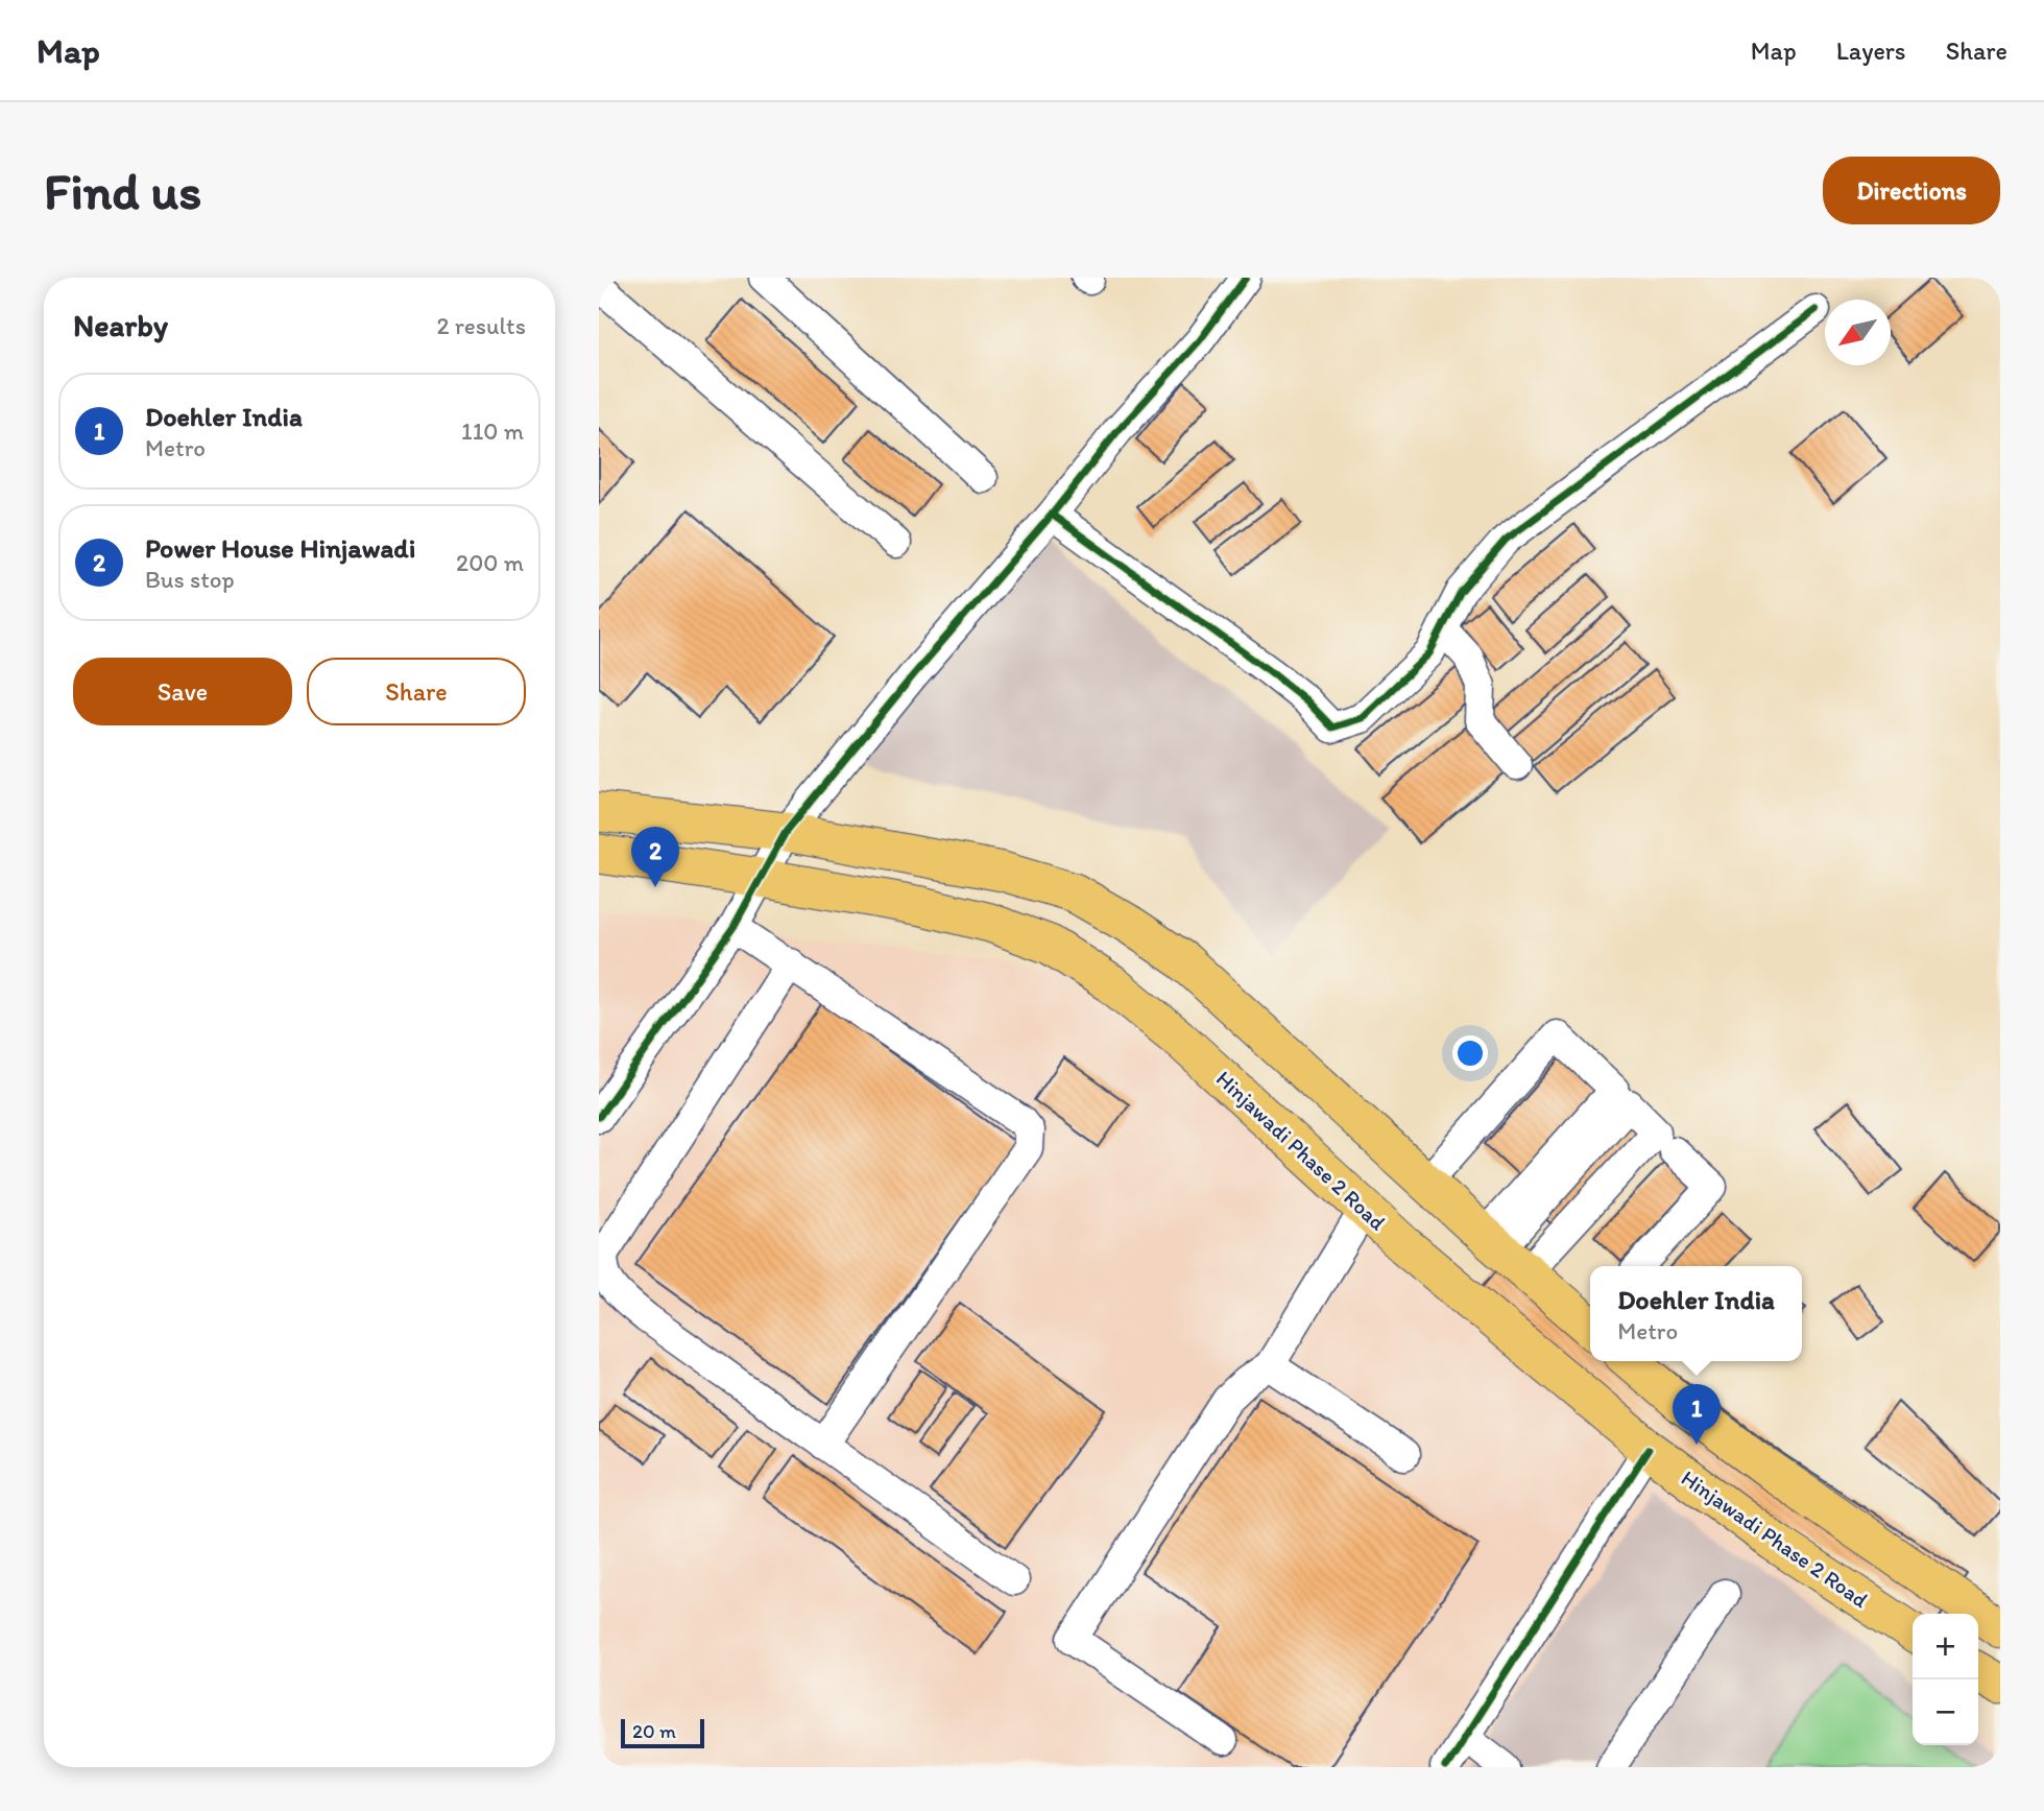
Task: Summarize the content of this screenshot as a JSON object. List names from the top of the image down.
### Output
{
  "streets": {
    "main road": ["Hinjawadi Phase 2 Road"]
  },
  "scale_bar": "20 m",
  "north": "bottom left",
  "page": {
    "header": "Map",
    "nav": ["Map", "Layers", "Share"],
    "buttons": [
      "Directions",
      ["Save", "Share"]
    ],
    "title": "Find us",
    "heading": ["Nearby", "2 results"],
    "list": [
      {
        "mark": "1",
        "name": "Doehler India",
        "note": "Metro",
        "value": "110 m"
      },
      {
        "mark": "2",
        "name": "Power House Hinjawadi",
        "note": "Bus stop",
        "value": "200 m"
      }
    ],
    "pins": ["2", "1"],
    "popup": ["Doehler India", "Metro"],
    "map_buttons": ["+", "−"],
    "scale": "20 m"
  }
}
